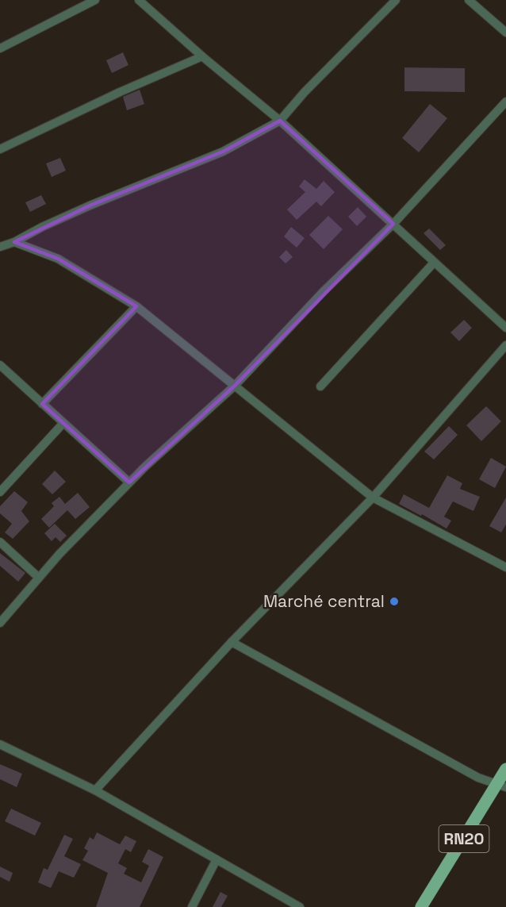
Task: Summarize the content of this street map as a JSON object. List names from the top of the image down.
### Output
{
  "streets": {
    "main road": ["RN20"]
  },
  "places": ["Marché central"]
}
